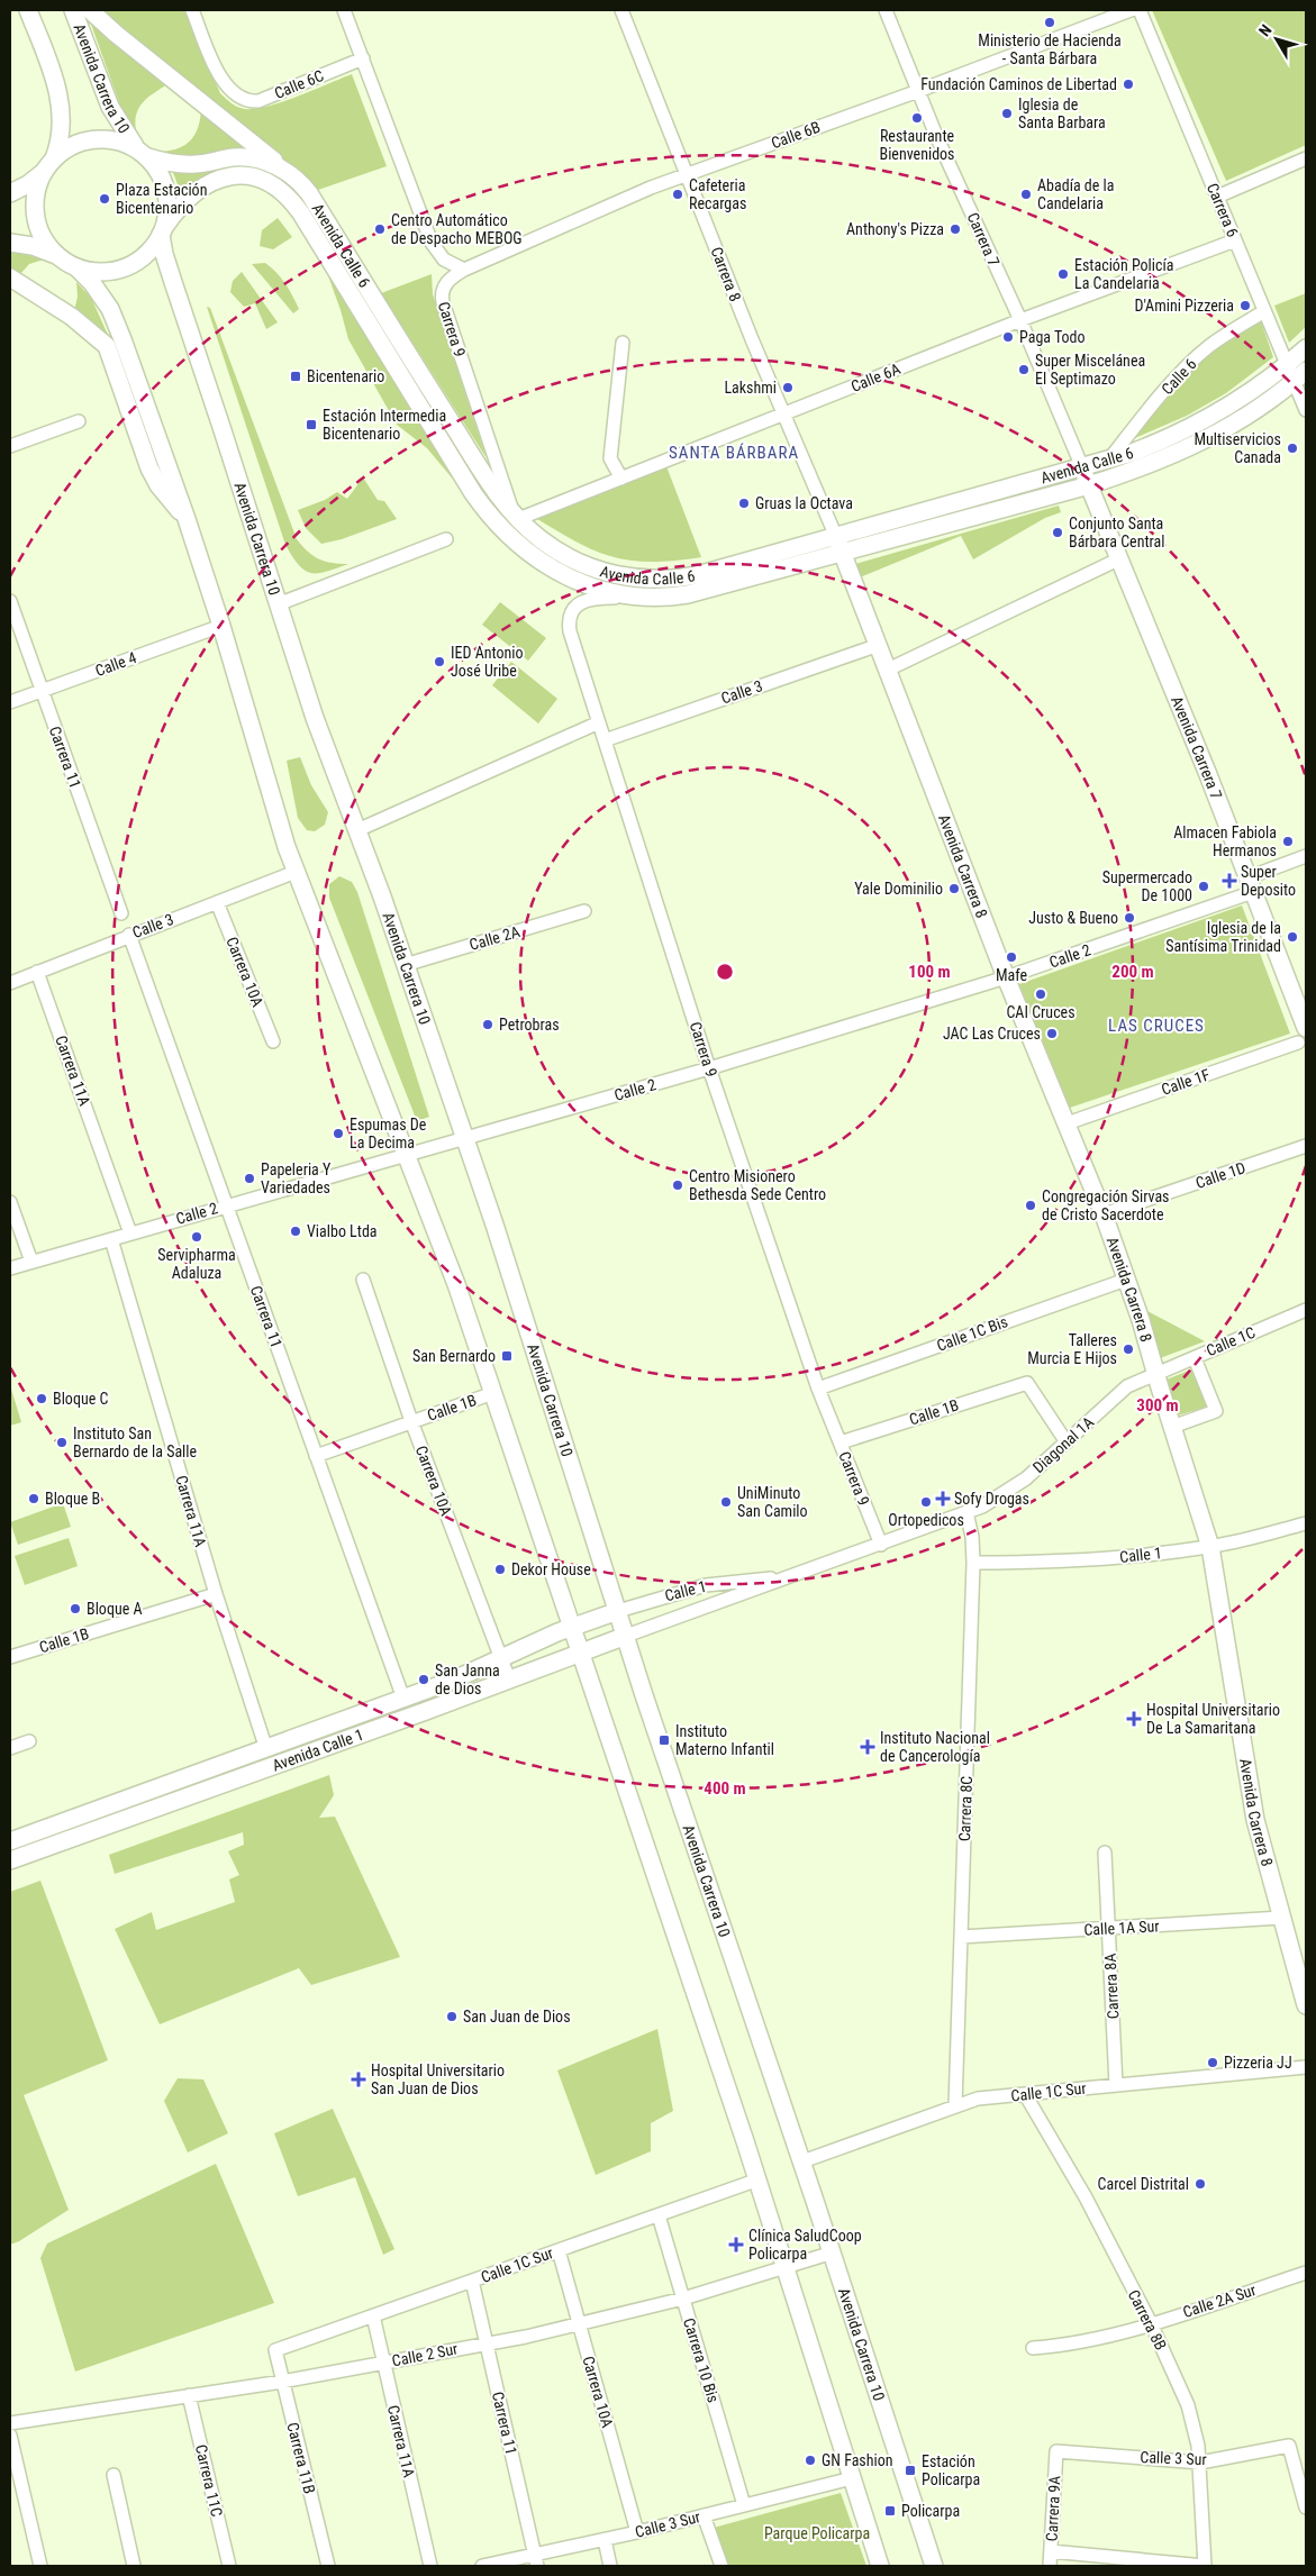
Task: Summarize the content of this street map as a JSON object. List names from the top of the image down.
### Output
{
  "streets": {
    "main road": [
      "Avenida Carrera 10",
      "Avenida Calle 6",
      "Avenida Carrera 7",
      "Avenida Carrera 8",
      "Avenida Calle 1"
    ],
    "street": [
      "Calle 6C",
      "Calle 6B",
      "Carrera 6",
      "Carrera 7",
      "Carrera 8",
      "Carrera 9",
      "Calle 6",
      "Calle 6A",
      "Calle 4",
      "Calle 3",
      "Carrera 11",
      "Calle 2A",
      "Calle 2",
      "Carrera 10A",
      "Carrera 11A",
      "Calle 1F",
      "Calle 1D",
      "Calle 1C Bis",
      "Calle 1C",
      "Calle 1B",
      "Diagonal 1A",
      "Calle 1",
      "Carrera 8C",
      "Calle 1A Sur",
      "Carrera 8A",
      "Calle 1C Sur",
      "Calle 2A Sur",
      "Carrera 8B",
      "Calle 2 Sur",
      "Carrera 10 Bis",
      "Carrera 11B",
      "Calle 3 Sur",
      "Carrera 11C",
      "Carrera 9A"
    ]
  },
  "crossings": [
    ["Avenida Carrera 10", "Avenida Calle 6"],
    ["Avenida Carrera 10", "Calle 2A"],
    ["Avenida Carrera 10", "Calle 2"],
    ["Avenida Carrera 10", "Calle 1"],
    ["Avenida Carrera 10", "Avenida Calle 1"],
    ["Avenida Carrera 10", "Calle 1C Sur"],
    ["Avenida Carrera 10", "Calle 2 Sur"],
    ["Calle 6B", "Carrera 7"],
    ["Calle 6B", "Carrera 8"],
    ["Calle 6B", "Carrera 9"],
    ["Carrera 6", "Avenida Calle 6"],
    ["Carrera 6", "Calle 6"],
    ["Carrera 6", "Calle 6A"],
    ["Carrera 7", "Avenida Calle 6"],
    ["Carrera 7", "Calle 6A"],
    ["Carrera 7", "Avenida Carrera 7"],
    ["Avenida Calle 6", "Carrera 8"],
    ["Avenida Calle 6", "Carrera 9"],
    ["Avenida Calle 6", "Calle 6"],
    ["Avenida Calle 6", "Calle 6A"],
    ["Avenida Calle 6", "Avenida Carrera 7"],
    ["Avenida Calle 6", "Avenida Carrera 8"],
    ["Carrera 8", "Calle 6A"],
    ["Carrera 8", "Avenida Carrera 8"],
    ["Carrera 9", "Calle 6A"],
    ["Carrera 9", "Calle 3"],
    ["Carrera 9", "Calle 2"],
    ["Carrera 9", "Calle 1C Bis"],
    ["Carrera 9", "Calle 1B"],
    ["Carrera 9", "Calle 1"],
    ["Calle 4", "Carrera 11"],
    ["Calle 3", "Carrera 11"],
    ["Calle 3", "Avenida Carrera 8"],
    ["Calle 3", "Carrera 10A"],
    ["Calle 3", "Carrera 11A"],
    ["Avenida Carrera 7", "Calle 2"],
    ["Avenida Carrera 7", "Calle 1F"],
    ["Carrera 11", "Calle 2"],
    ["Carrera 11", "Calle 1B"],
    ["Carrera 11", "Avenida Calle 1"],
    ["Carrera 11", "Calle 1C Sur"],
    ["Carrera 11", "Calle 2 Sur"],
    ["Carrera 11", "Calle 3 Sur"],
    ["Avenida Carrera 8", "Calle 2"],
    ["Avenida Carrera 8", "Calle 1F"],
    ["Avenida Carrera 8", "Calle 1D"],
    ["Avenida Carrera 8", "Calle 1C Bis"],
    ["Avenida Carrera 8", "Calle 1C"],
    ["Avenida Carrera 8", "Diagonal 1A"],
    ["Avenida Carrera 8", "Calle 1"],
    ["Avenida Carrera 8", "Calle 1A Sur"],
    ["Calle 2", "Carrera 11A"],
    ["Carrera 10A", "Calle 1B"],
    ["Carrera 10A", "Avenida Calle 1"],
    ["Carrera 10A", "Calle 1C Sur"],
    ["Carrera 10A", "Calle 2 Sur"],
    ["Carrera 10A", "Calle 3 Sur"],
    ["Carrera 11A", "Calle 1B"],
    ["Carrera 11A", "Avenida Calle 1"],
    ["Carrera 11A", "Calle 1C Sur"],
    ["Carrera 11A", "Calle 2 Sur"],
    ["Calle 1C", "Diagonal 1A"],
    ["Calle 1B", "Diagonal 1A"],
    ["Diagonal 1A", "Calle 1"],
    ["Diagonal 1A", "Carrera 8C"],
    ["Calle 1", "Avenida Calle 1"],
    ["Calle 1", "Carrera 8C"],
    ["Carrera 8C", "Calle 1A Sur"],
    ["Carrera 8C", "Calle 1C Sur"],
    ["Calle 1A Sur", "Carrera 8A"],
    ["Carrera 8A", "Calle 1C Sur"],
    ["Calle 1C Sur", "Carrera 8B"],
    ["Calle 1C Sur", "Carrera 10 Bis"],
    ["Calle 1C Sur", "Carrera 11B"],
    ["Calle 2A Sur", "Carrera 8B"],
    ["Carrera 8B", "Calle 3 Sur"],
    ["Calle 2 Sur", "Carrera 10 Bis"],
    ["Calle 2 Sur", "Carrera 11B"],
    ["Calle 2 Sur", "Carrera 11C"],
    ["Carrera 10 Bis", "Calle 3 Sur"],
    ["Calle 3 Sur", "Carrera 9A"]
  ],
  "districts": ["SANTA BÁRBARA", "LAS CRUCES"],
  "parks": ["Parque Policarpa"],
  "places": {
    "other": [
      "Ministerio de Hacienda - Santa Bárbara",
      "Fundación Caminos de Libertad",
      "Iglesia de Santa Barbara",
      "Restaurante Bienvenidos",
      "Cafeteria Recargas",
      "Abadía de la Candelaria",
      "Plaza Estación Bicentenario",
      "Centro Automático de Despacho MEBOG",
      "Anthony's Pizza",
      "Estación Policía La Candelaria",
      "D'Amini Pizzeria",
      "Paga Todo",
      "Super Miscelánea El Septimazo",
      "Lakshmi",
      "Multiservicios Canada",
      "Gruas la Octava",
      "Conjunto Santa Bárbara Central",
      "IED Antonio José Uribe",
      "Almacen Fabiola Hermanos",
      "Supermercado De 1000",
      "Yale Dominilio",
      "Justo & Bueno",
      "Iglesia de la Santísima Trinidad",
      "Mafe",
      "CAI Cruces",
      "Petrobras",
      "JAC Las Cruces",
      "Espumas De La Decima",
      "Papeleria Y Variedades",
      "Centro Misionero Bethesda Sede Centro",
      "Congregación Sirvas de Cristo Sacerdote",
      "Vialbo Ltda",
      "Servipharma Adaluza",
      "Talleres Murcia E Hijos",
      "Bloque C",
      "Instituto San Bernardo de la Salle",
      "Bloque B",
      "UniMinuto San Camilo",
      "Ortopedicos",
      "Dekor House",
      "Bloque A",
      "San Janna de Dios",
      "San Juan de Dios",
      "Pizzeria JJ",
      "Carcel Distrital",
      "GN Fashion"
    ],
    "transit": [
      "Bicentenario",
      "Estación Intermedia Bicentenario",
      "San Bernardo",
      "Instituto Materno Infantil",
      "Estación Policarpa",
      "Policarpa"
    ],
    "health": [
      "Super Deposito",
      "Sofy Drogas",
      "Hospital Universitario De La Samaritana",
      "Instituto Nacional de Cancerología",
      "Hospital Universitario San Juan de Dios",
      "Clínica SaludCoop Policarpa"
    ]
  },
  "north": "top left",
  "rings": [
    "100 m",
    "200 m",
    "300 m",
    "400 m"
  ]
}
